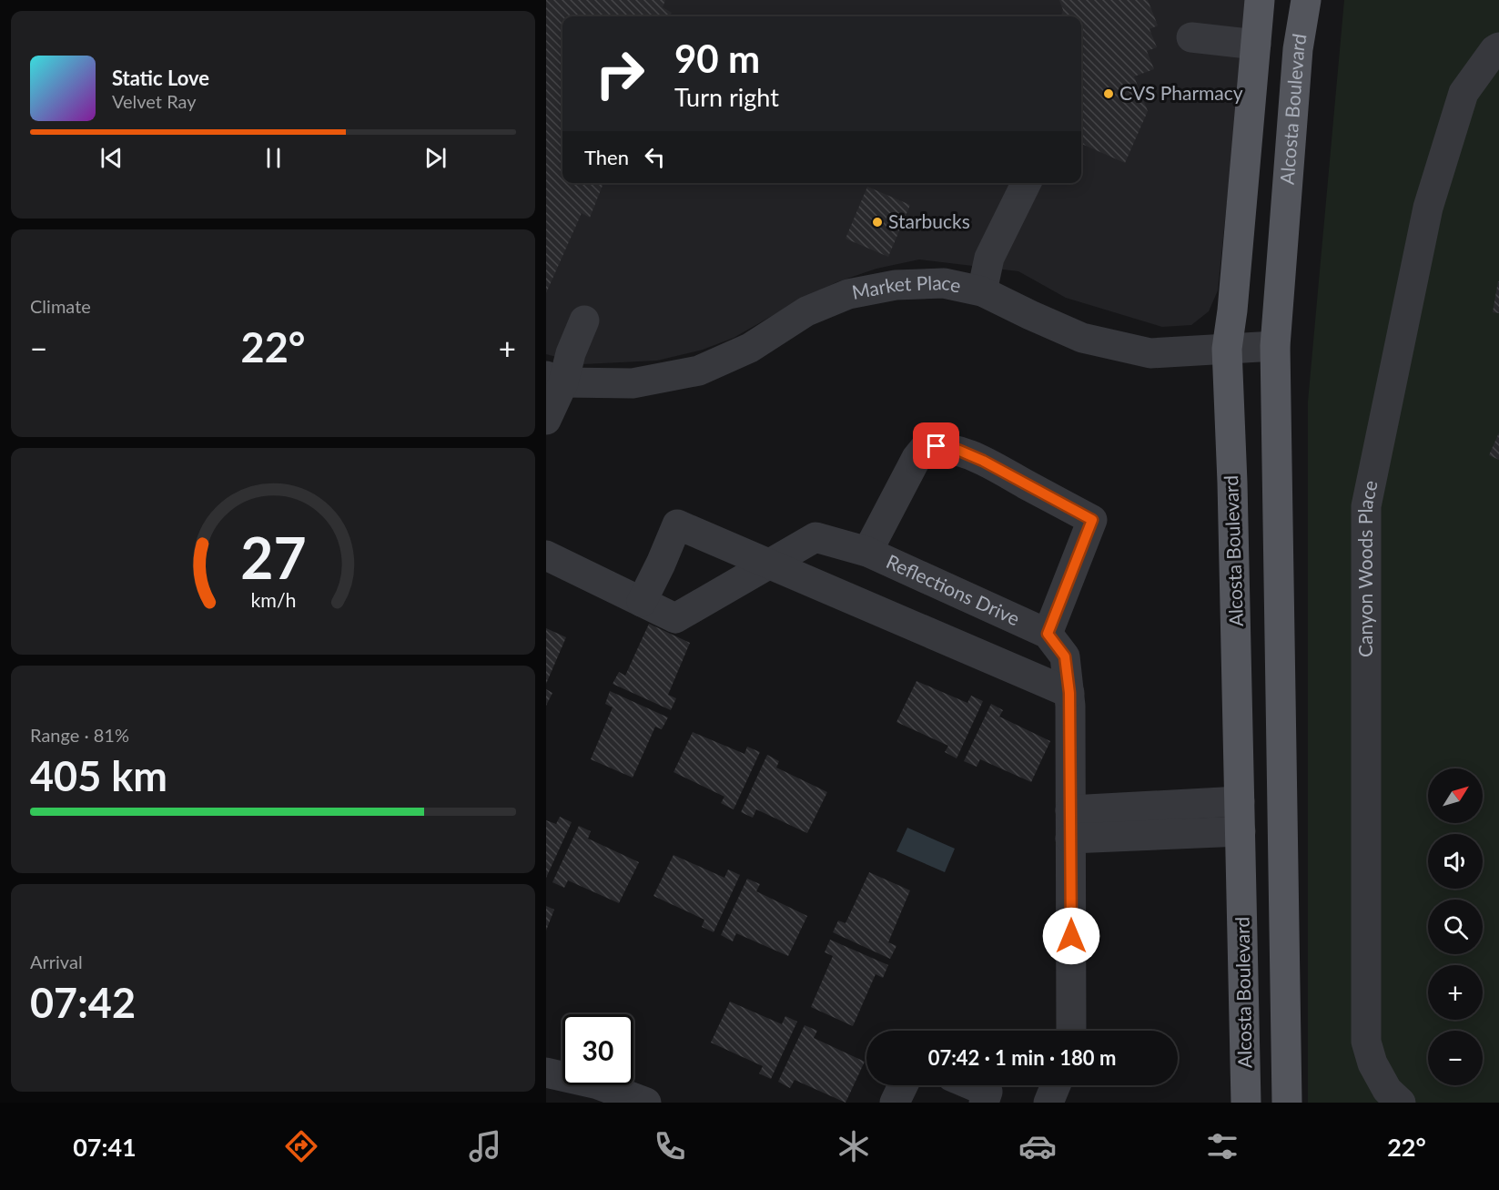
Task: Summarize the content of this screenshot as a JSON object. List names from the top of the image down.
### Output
{
  "streets": {
    "main road": ["Alcosta Boulevard"],
    "street": ["Market Place", "Canyon Woods Place", "Reflections Drive"]
  },
  "crossings": [
    ["Alcosta Boulevard", "Market Place"]
  ],
  "places": ["CVS Pharmacy", "Starbucks"],
  "north": "top right",
  "page": {
    "turn": ["90 m", "Turn right"],
    "song": ["Static Love", "Velvet Ray"],
    "then": "Then",
    "tile": [
      "Climate",
      ["Range · 81%", "405 km"],
      ["Arrival", "07:42"]
    ],
    "heat": ["−", "22°", "+"],
    "map_buttons": ["+", "−"],
    "limit": "30",
    "trip": "07:42 · 1 min · 180 m",
    "tabs": ["07:41", "22°"],
    "gauge": ["27", "km/h"]
  }
}
